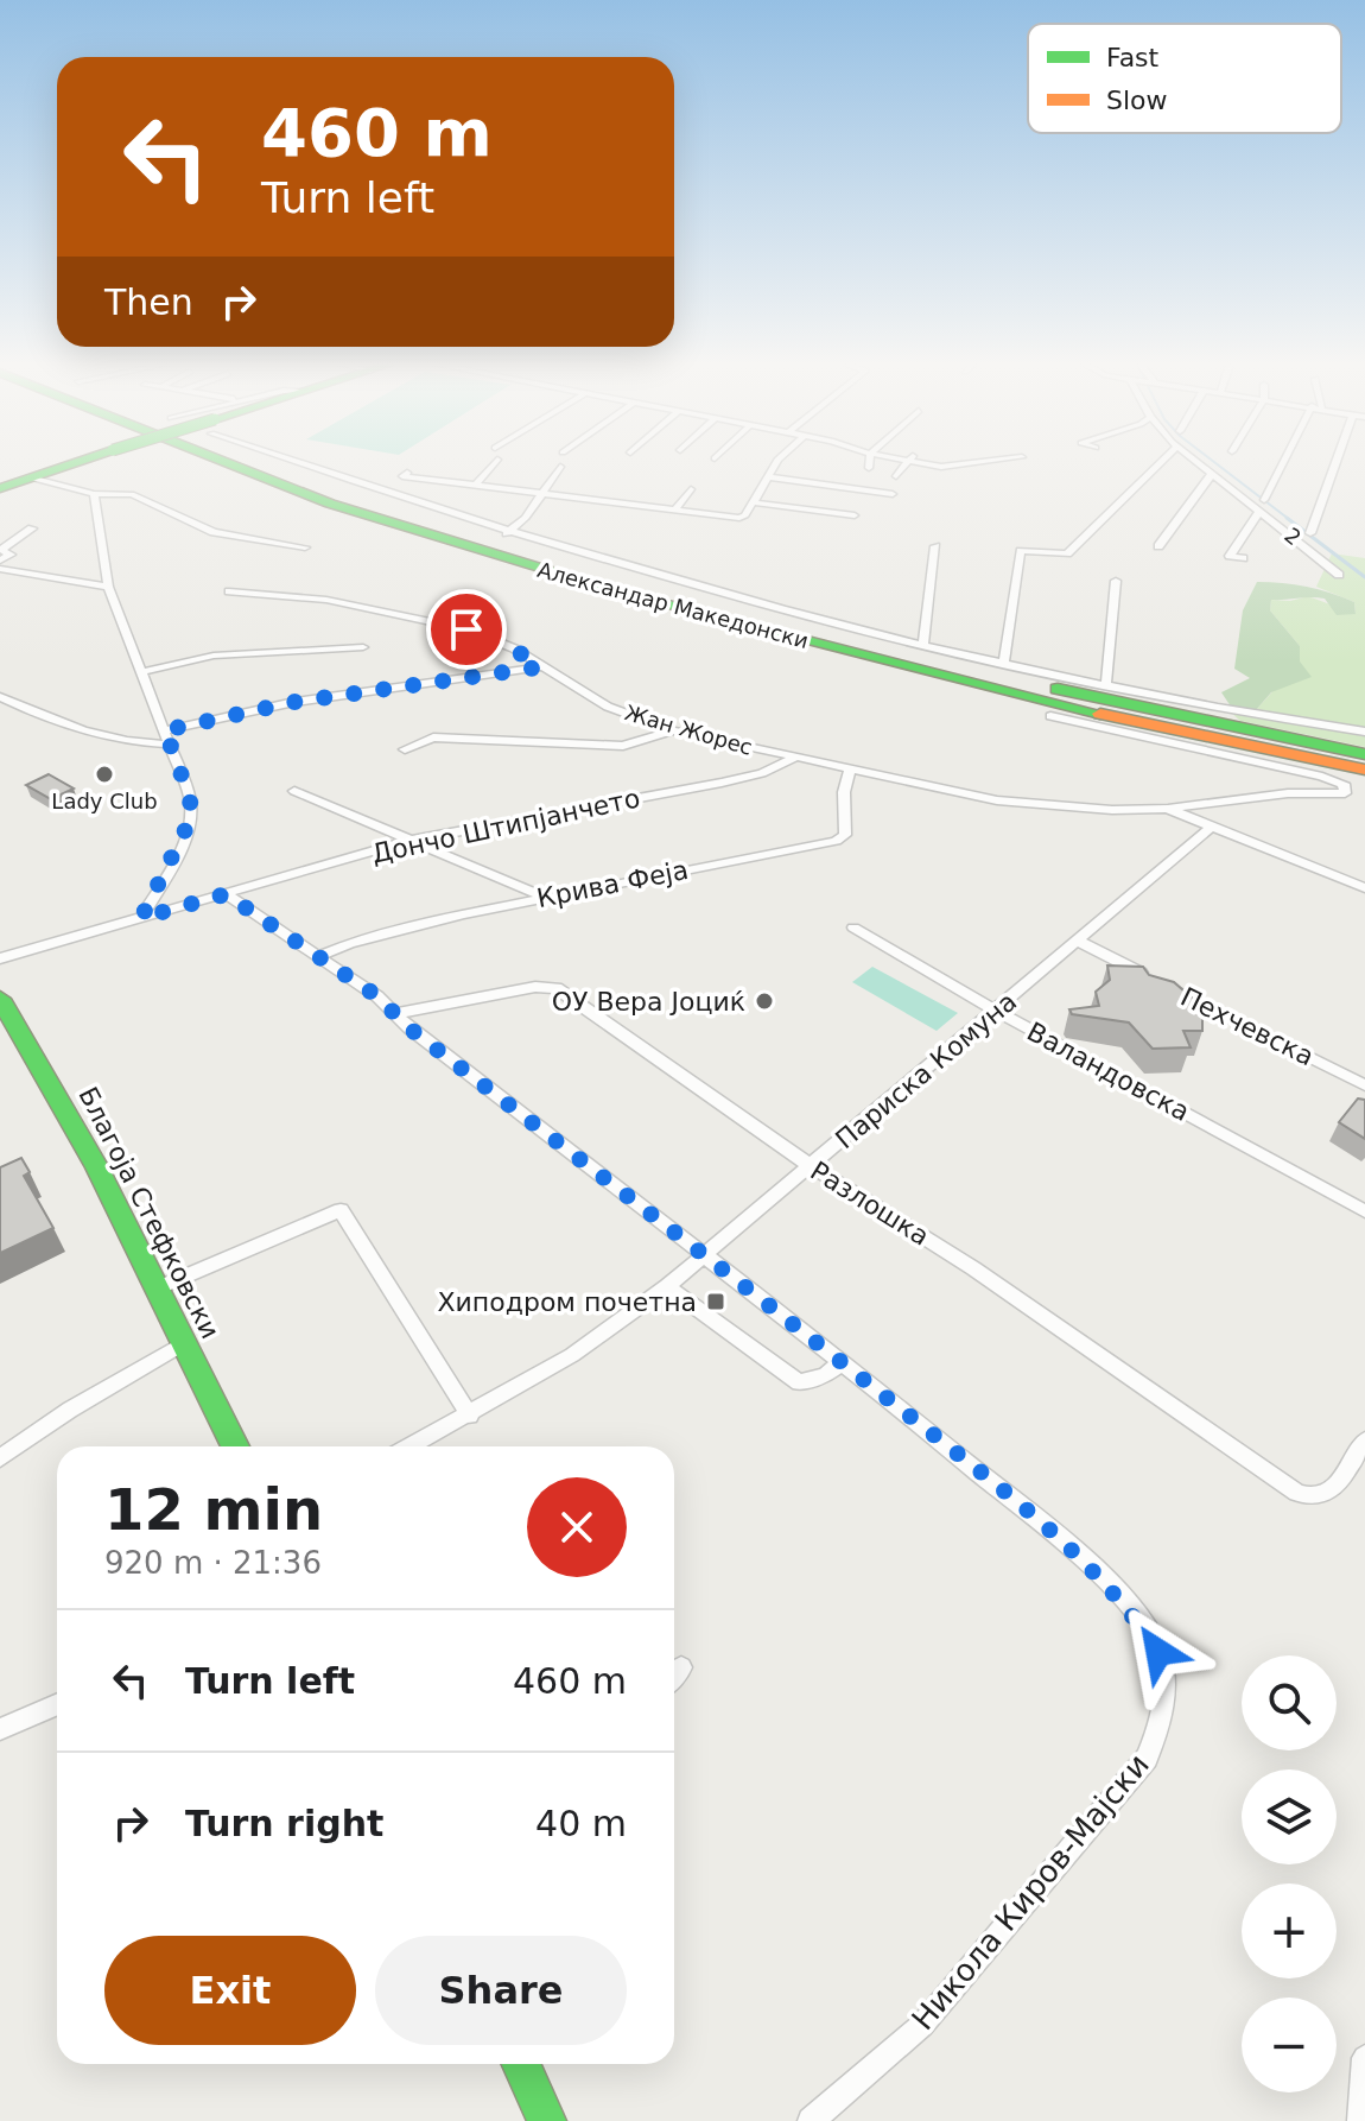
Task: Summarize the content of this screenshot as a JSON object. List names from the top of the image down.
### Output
{
  "streets": {
    "street": [
      "2",
      "Александар Македонски",
      "Жан Жорес",
      "Дончо Штипјанчето",
      "Крива Феја",
      "Пехчевска",
      "Париска Комуна",
      "Валандовска",
      "Разлошка",
      "Благоја Стефковски",
      "Никола Киров-Мајски"
    ]
  },
  "crossings": [
    ["Жан Жорес", "Дончо Штипјанчето"],
    ["Жан Жорес", "Крива Феја"],
    ["Жан Жорес", "Париска Комуна"],
    ["Дончо Штипјанчето", "Никола Киров-Мајски"],
    ["Крива Феја", "Никола Киров-Мајски"],
    ["Пехчевска", "Париска Комуна"],
    ["Париска Комуна", "Валандовска"],
    ["Париска Комуна", "Разлошка"],
    ["Париска Комуна", "Никола Киров-Мајски"],
    ["Разлошка", "Никола Киров-Мајски"]
  ],
  "places": {
    "other": ["Lady Club", "ОУ Вера Јоциќ"],
    "transit": ["Хиподром почетна"]
  },
  "legend": ["Fast", "Slow"],
  "page": {
    "turn": ["460 m", "Turn left"],
    "then": "Then",
    "heading": ["12 min", "920 m · 21:36"],
    "list": [
      {
        "name": "Turn left",
        "value": "460 m"
      },
      {
        "name": "Turn right",
        "value": "40 m"
      }
    ],
    "map_buttons": ["+", "−"],
    "buttons": ["Exit", "Share"]
  }
}
